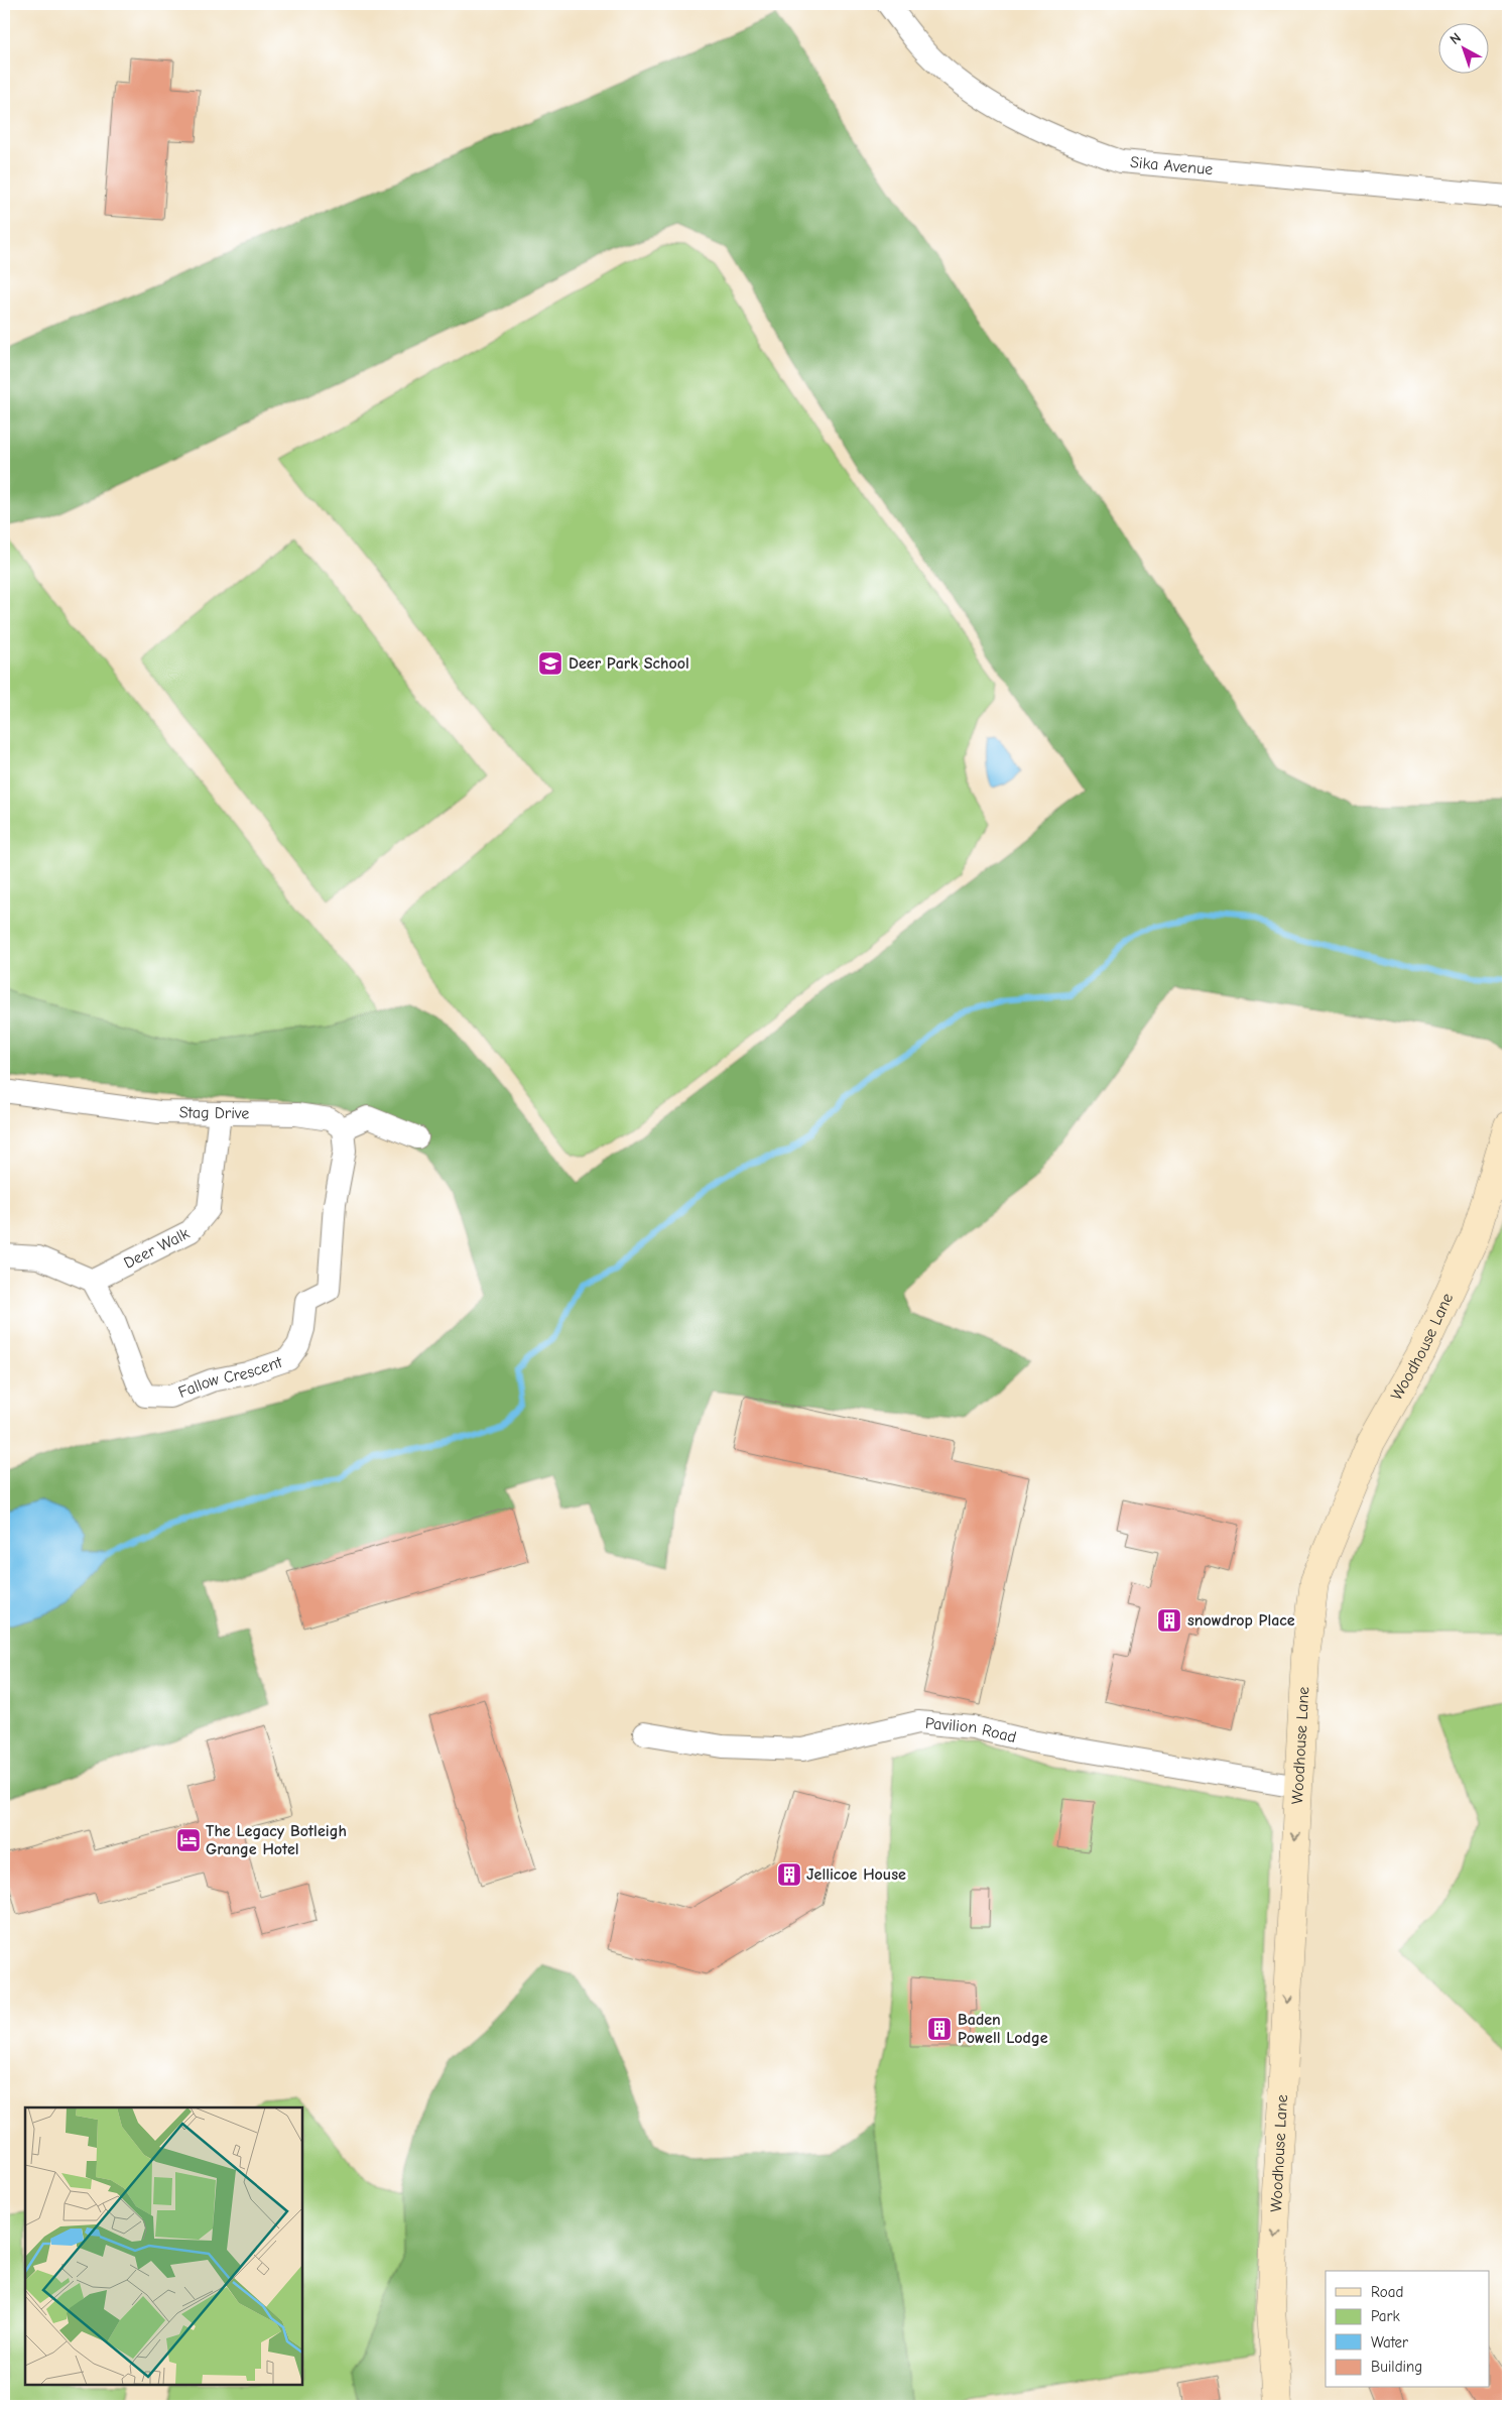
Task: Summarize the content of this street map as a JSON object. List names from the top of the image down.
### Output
{
  "streets": {
    "street": [
      "Sika Avenue",
      "Stag Drive",
      "Deer Walk",
      "Woodhouse Lane",
      "Fallow Crescent",
      "Pavilion Road"
    ]
  },
  "crossings": [
    ["Stag Drive", "Deer Walk"],
    ["Stag Drive", "Fallow Crescent"],
    ["Deer Walk", "Fallow Crescent"],
    ["Woodhouse Lane", "Pavilion Road"]
  ],
  "one_way": ["Woodhouse Lane"],
  "places": {
    "school or university": ["Deer Park School"],
    "building": ["snowdrop Place", "Jellicoe House", "Baden Powell Lodge"],
    "hotel": ["The Legacy Botleigh Grange Hotel"]
  },
  "legend": [
    "Road",
    "Park",
    "Water",
    "Building"
  ],
  "north": "top left"
}
